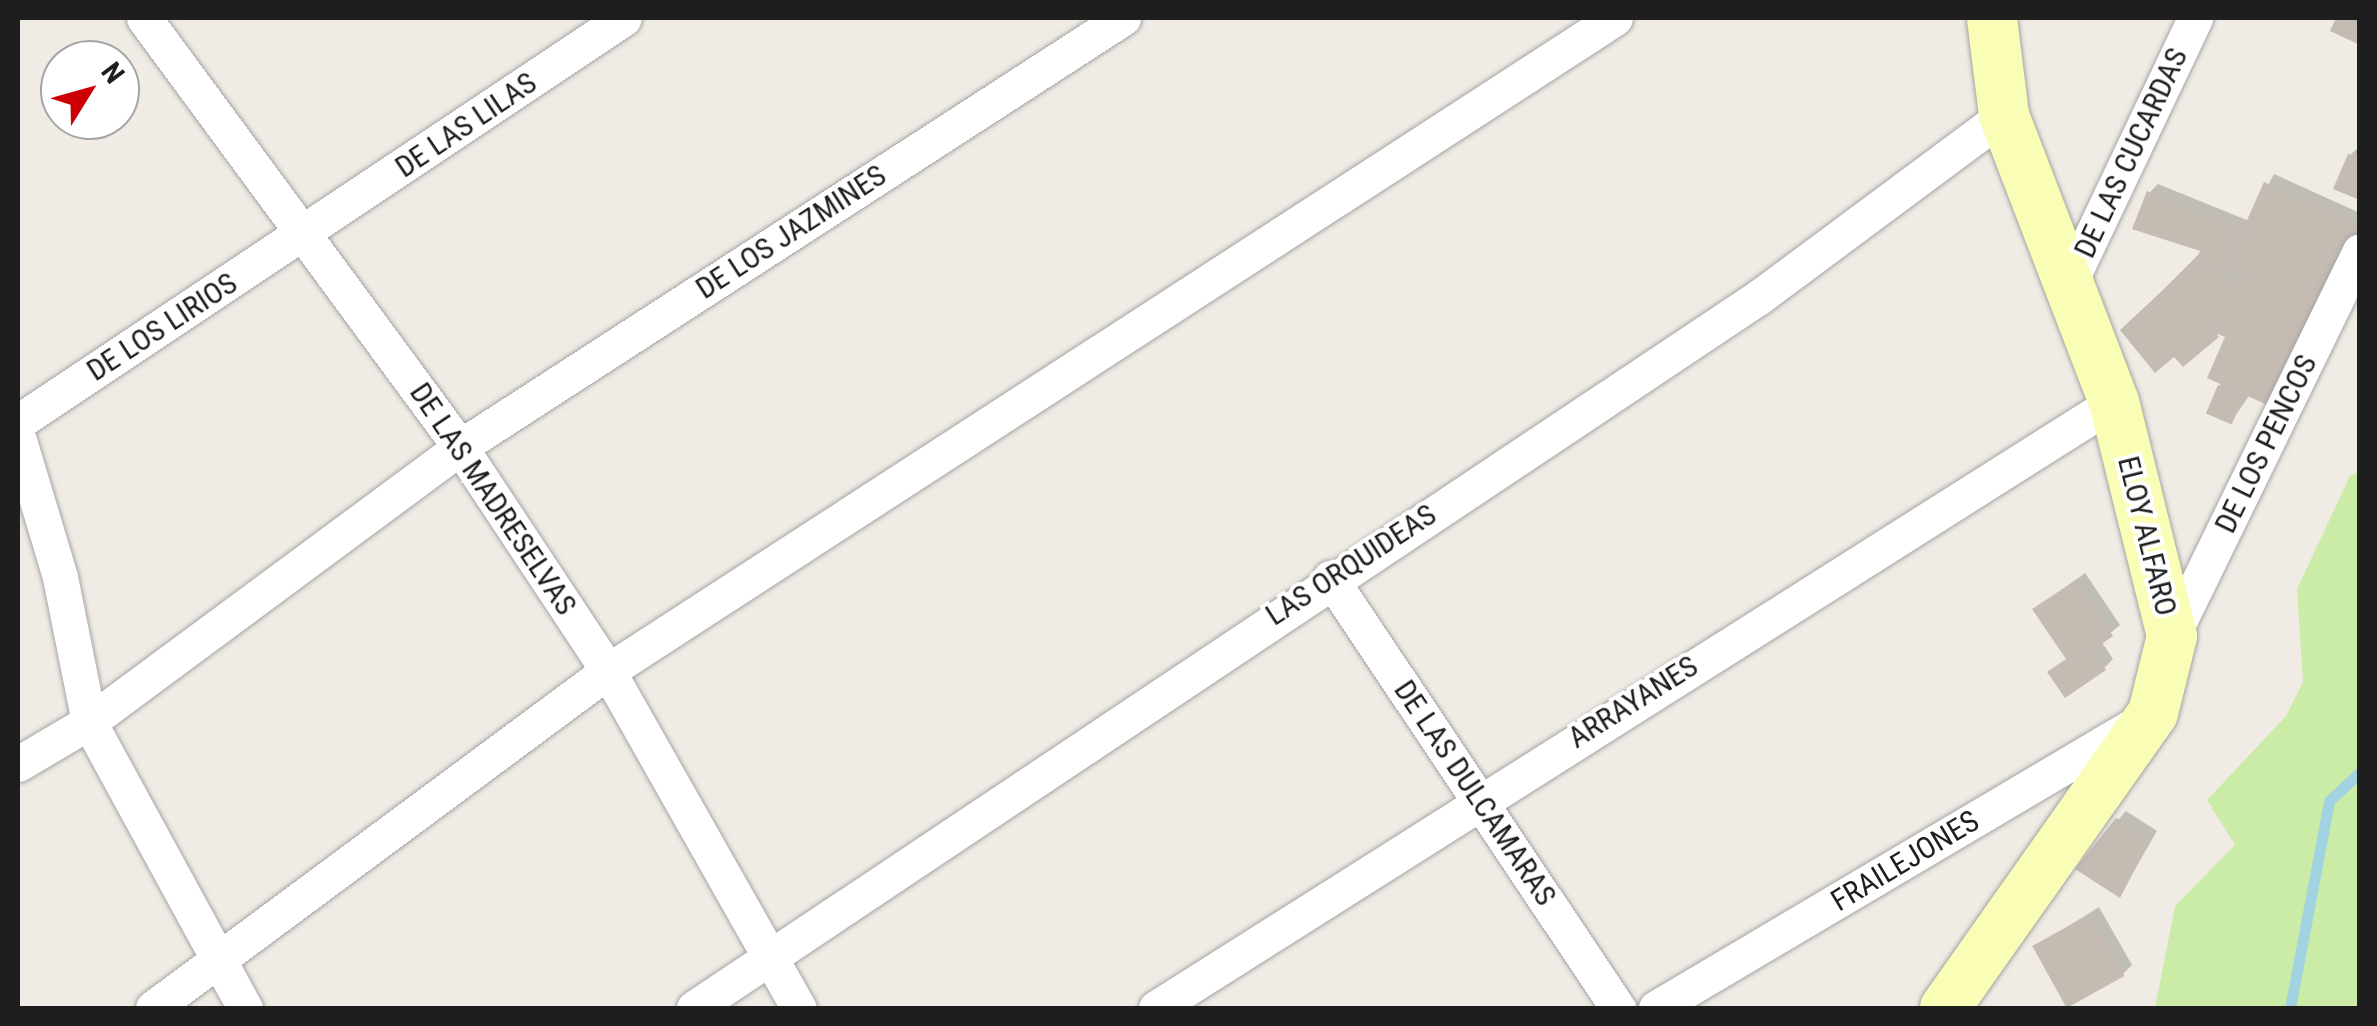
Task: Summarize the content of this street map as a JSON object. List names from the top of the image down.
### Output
{
  "streets": {
    "street": [
      "DE LAS LILAS",
      "DE LAS CUCARDAS",
      "DE LOS JAZMINES",
      "DE LOS LIRIOS",
      "DE LOS PENCOS",
      "DE LAS MADRESELVAS",
      "ELOY ALFARO",
      "LAS ORQUIDEAS",
      "ARRAYANES",
      "DE LAS DULCAMARAS",
      "FRAILEJONES"
    ]
  },
  "crossings": [
    ["DE LAS LILAS", "DE LOS LIRIOS"],
    ["DE LAS LILAS", "DE LAS MADRESELVAS"],
    ["DE LAS CUCARDAS", "ELOY ALFARO"],
    ["DE LOS JAZMINES", "DE LAS MADRESELVAS"],
    ["DE LOS LIRIOS", "DE LAS MADRESELVAS"],
    ["DE LOS PENCOS", "ELOY ALFARO"],
    ["DE LAS MADRESELVAS", "LAS ORQUIDEAS"],
    ["ELOY ALFARO", "LAS ORQUIDEAS"],
    ["ELOY ALFARO", "ARRAYANES"],
    ["ELOY ALFARO", "FRAILEJONES"],
    ["LAS ORQUIDEAS", "DE LAS DULCAMARAS"],
    ["ARRAYANES", "DE LAS DULCAMARAS"]
  ],
  "north": "top right"
}
